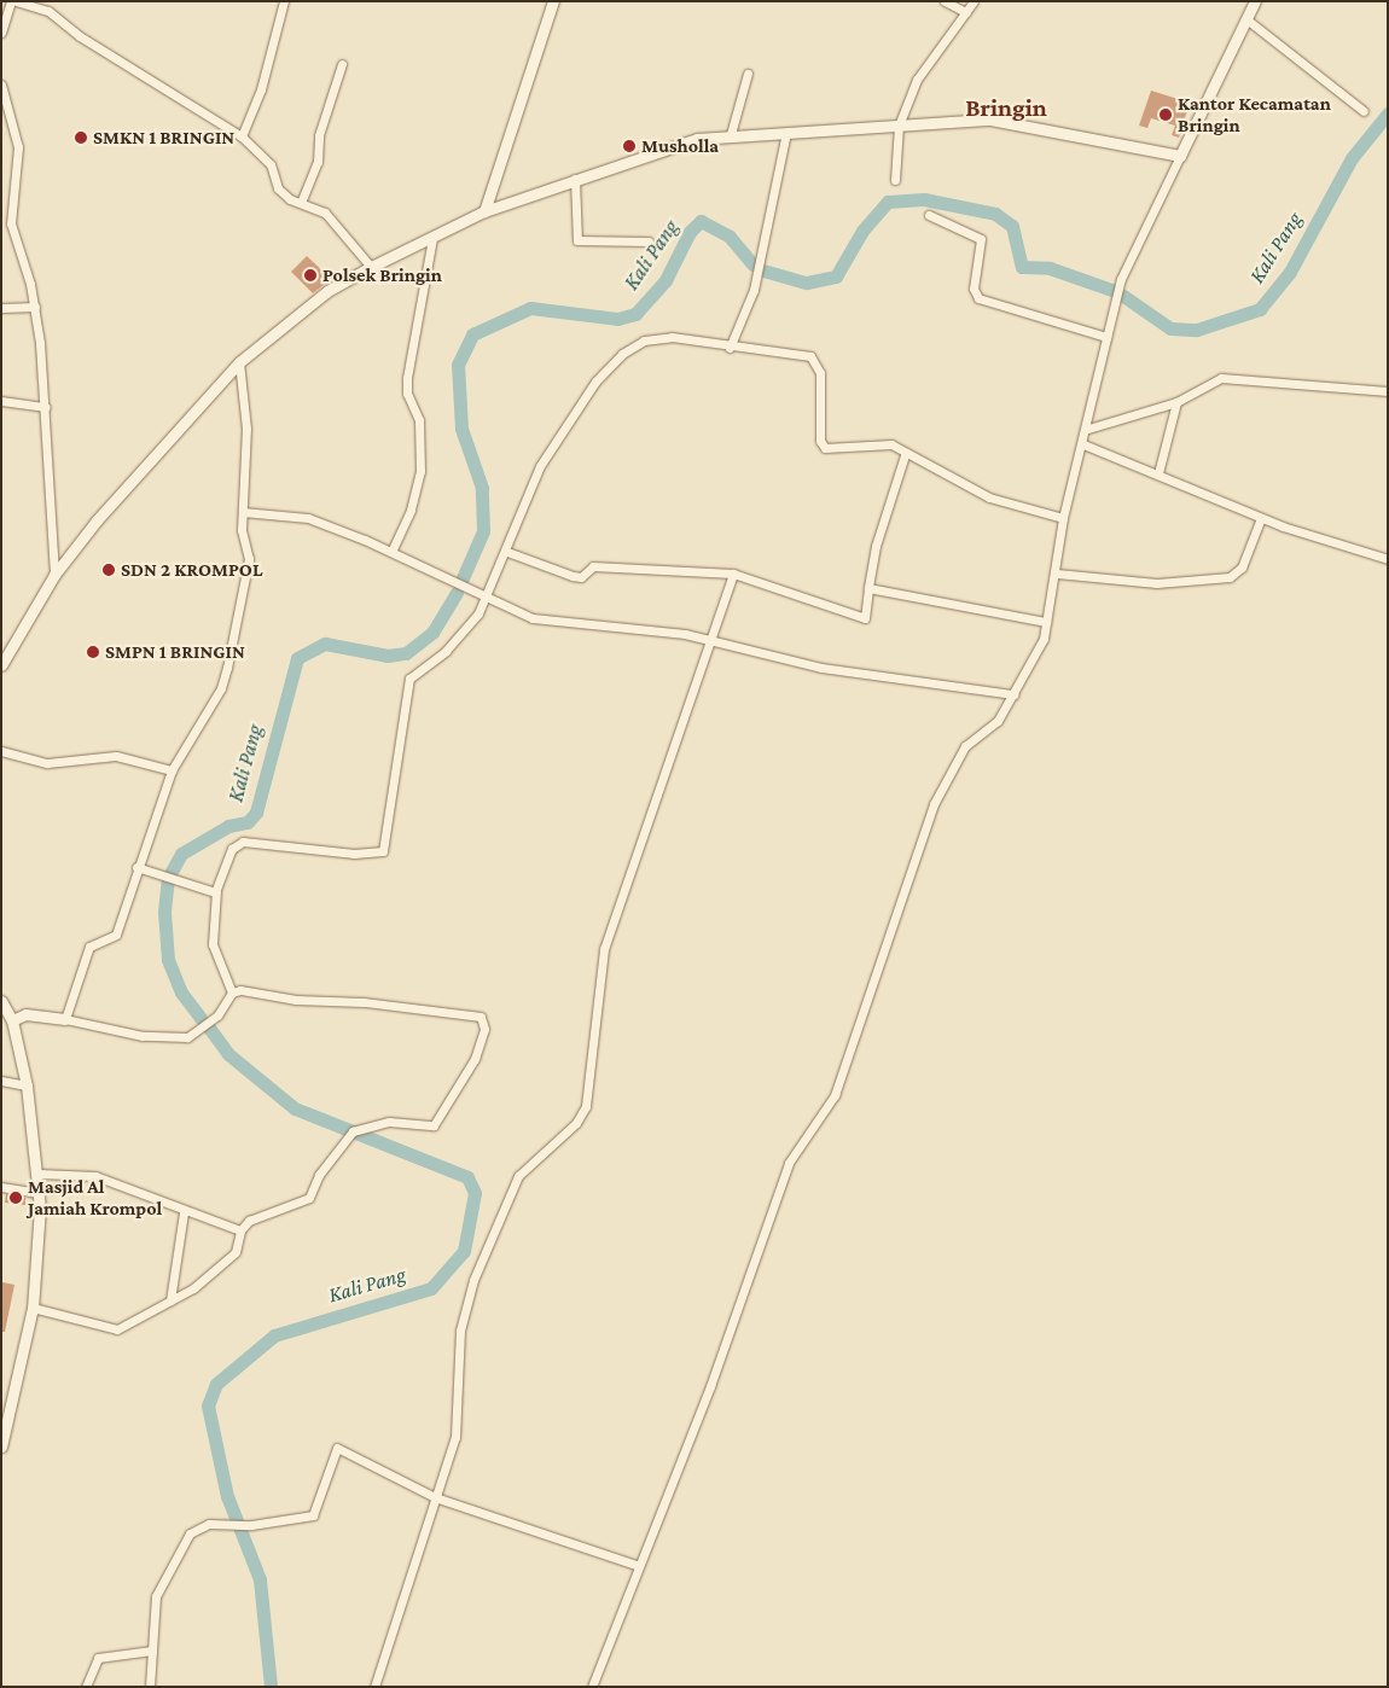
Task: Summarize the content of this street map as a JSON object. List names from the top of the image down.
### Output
{
  "districts": ["Bringin"],
  "water": ["Kali Pang"],
  "places": [
    "Kantor Kecamatan Bringin",
    "SMKN 1 BRINGIN",
    "Musholla",
    "Polsek Bringin",
    "SDN 2 KROMPOL",
    "SMPN 1 BRINGIN",
    "Masjid Al Jamiah Krompol"
  ]
}
